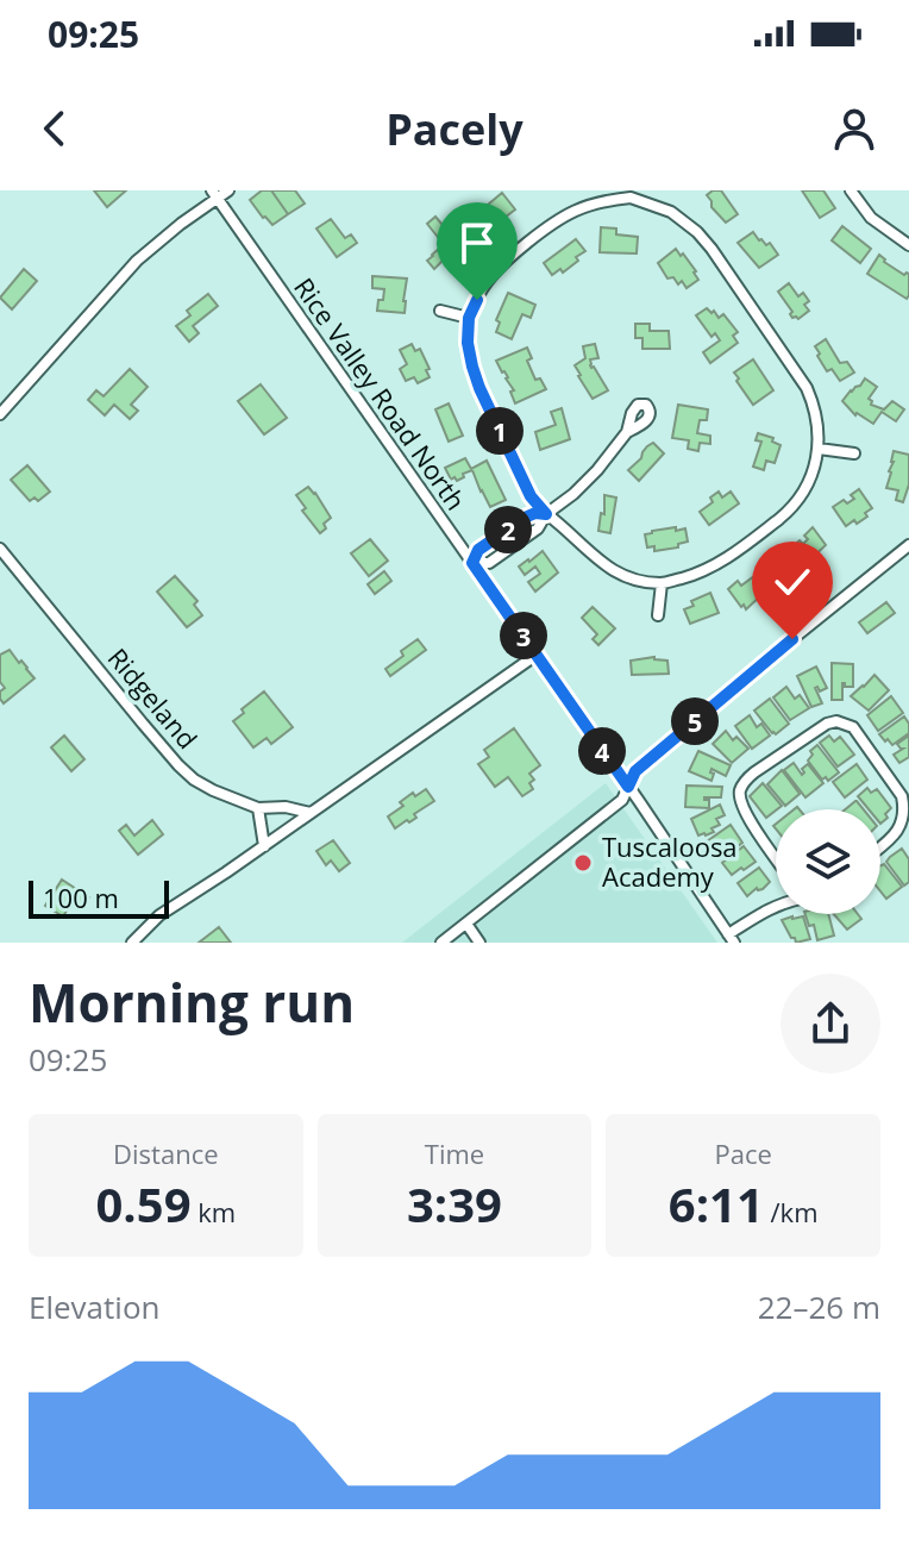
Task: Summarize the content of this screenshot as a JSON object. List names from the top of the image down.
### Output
{
  "streets": {
    "street": ["Rice Valley Road North", "Ridgeland"]
  },
  "places": ["Tuscaloosa Academy"],
  "scale_bar": "100 m",
  "page": {
    "status": "09:25",
    "header": "Pacely",
    "pins": [
      "1",
      "2",
      "3",
      "5",
      "4"
    ],
    "scale": "100 m",
    "heading": ["Morning run", "09:25"],
    "stats": [
      ["Distance", "0.59 km"],
      ["Time", "3:39"],
      ["Pace", "6:11 /km"]
    ],
    "chart": ["Elevation", "22–26 m"]
  }
}
